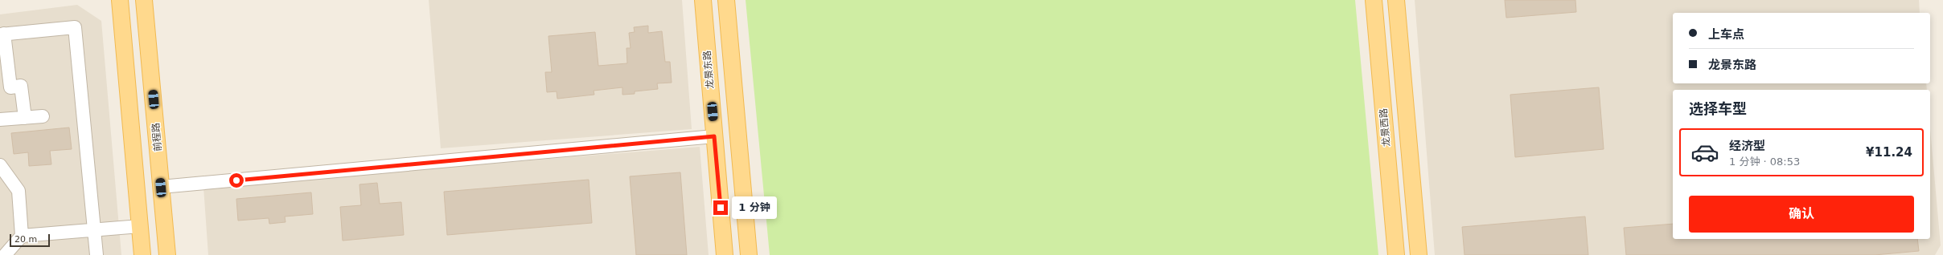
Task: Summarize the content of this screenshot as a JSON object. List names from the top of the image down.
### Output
{
  "streets": {
    "main road": ["龙景东路", "龙景西路", "前程路"]
  },
  "scale_bar": "20 m",
  "page": {
    "banner": ["上车点", "龙景东路"],
    "heading": "选择车型",
    "list": [
      {
        "name": "经济型",
        "note": "1 分钟 · 08:53",
        "value": "¥11.24"
      }
    ],
    "buttons": "确认",
    "bubble": "1 分钟",
    "scale": "20 m"
  }
}
